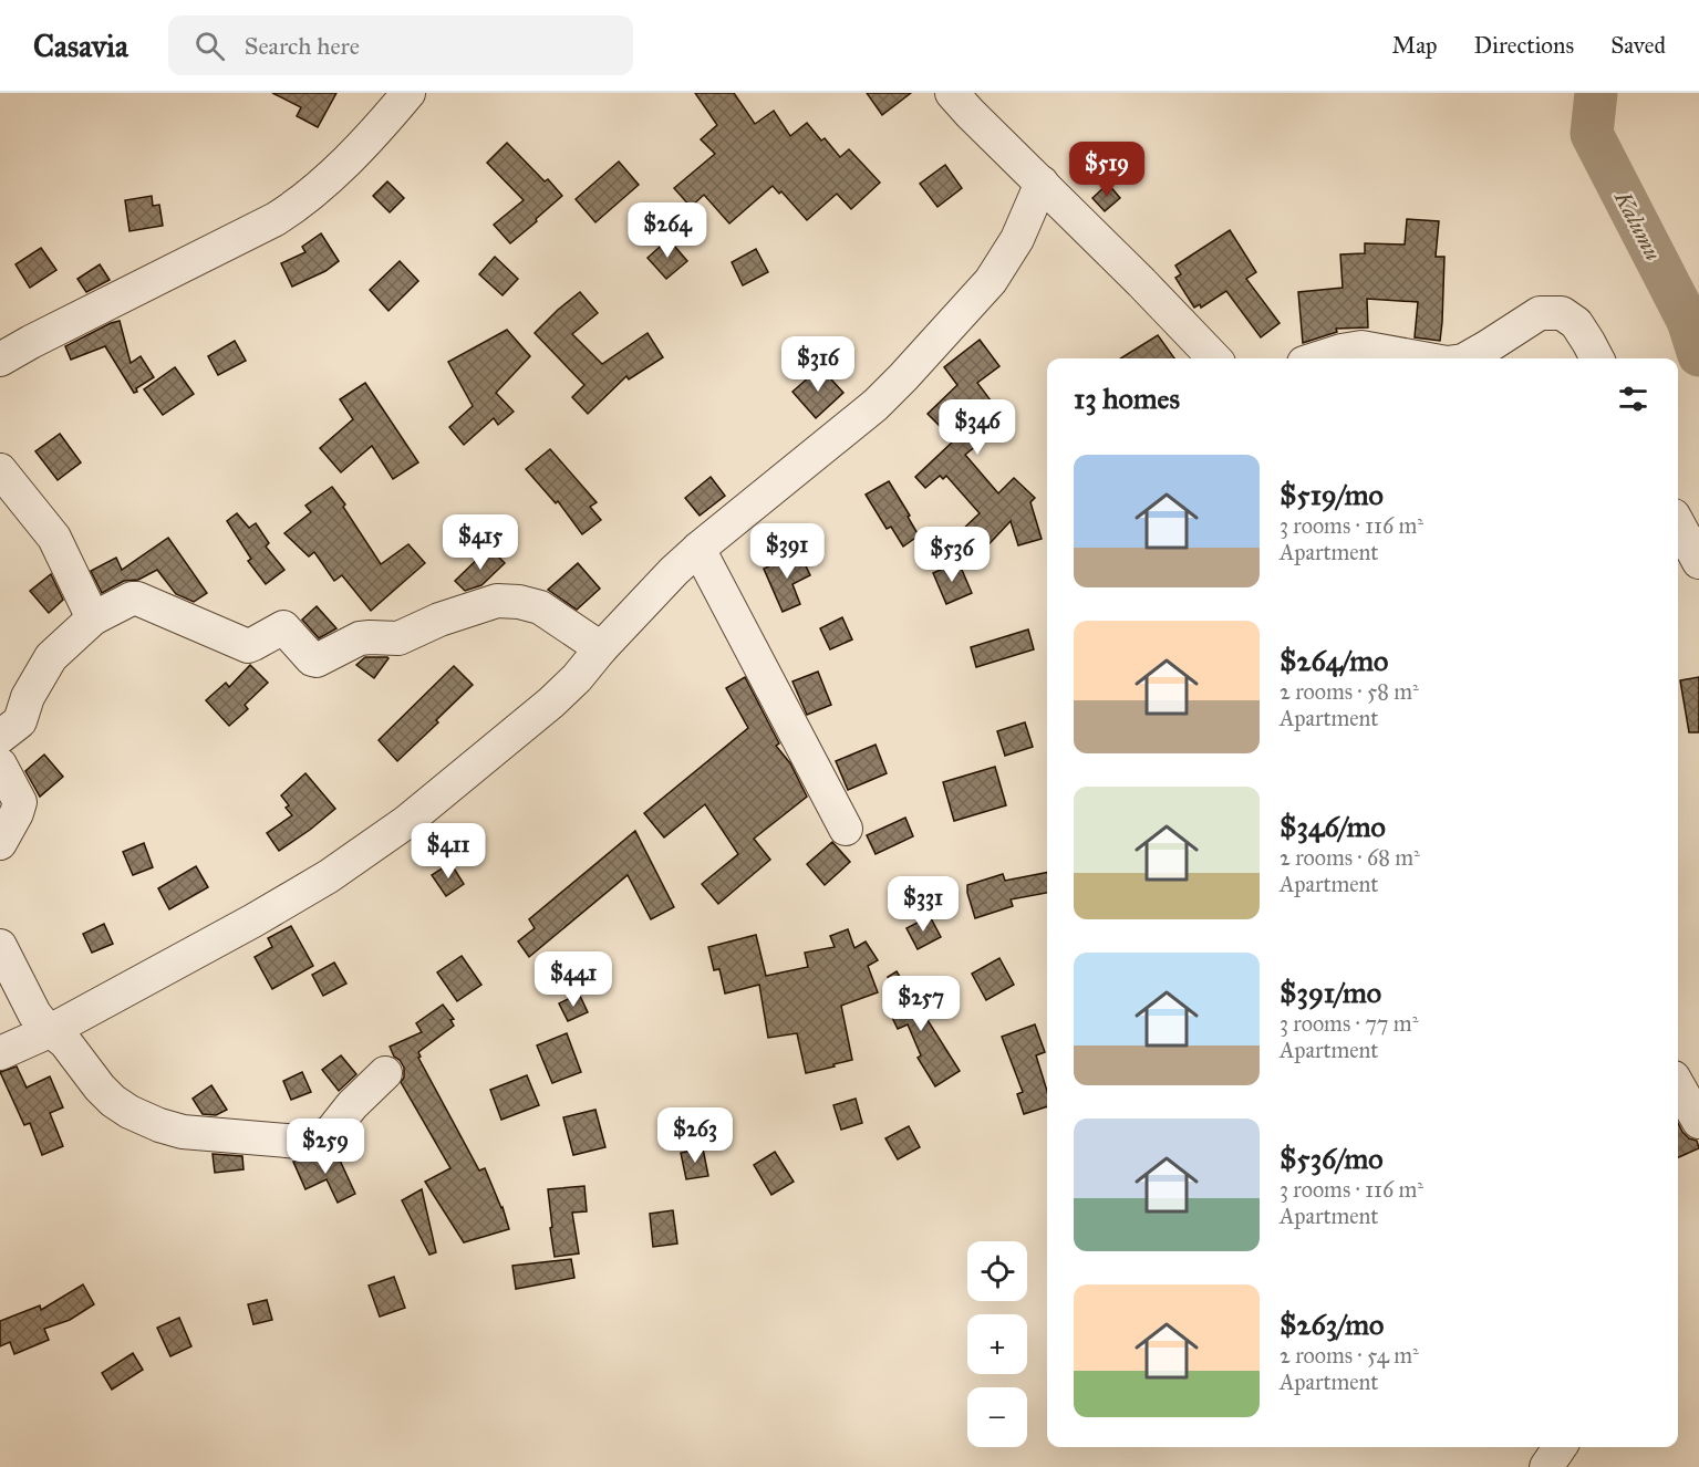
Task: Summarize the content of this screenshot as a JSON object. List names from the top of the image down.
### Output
{
  "water": ["Kalumu"],
  "page": {
    "header": "Casavia",
    "search": "Search here",
    "nav": ["Map", "Directions", "Saved"],
    "price": [
      "$519",
      "$264",
      "$316",
      "$346",
      "$415",
      "$391",
      "$536",
      "$411",
      "$331",
      "$441",
      "$257",
      "$263",
      "$259"
    ],
    "heading": "13 homes",
    "list": [
      {
        "name": "$519/mo",
        "note": "3 rooms · 116 m² · Apartment"
      },
      {
        "name": "$264/mo",
        "note": "2 rooms · 58 m² · Apartment"
      },
      {
        "name": "$346/mo",
        "note": "2 rooms · 68 m² · Apartment"
      },
      {
        "name": "$391/mo",
        "note": "3 rooms · 77 m² · Apartment"
      },
      {
        "name": "$536/mo",
        "note": "3 rooms · 116 m² · Apartment"
      },
      {
        "name": "$263/mo",
        "note": "2 rooms · 54 m² · Apartment"
      }
    ],
    "map_buttons": ["+", "−"]
  }
}
